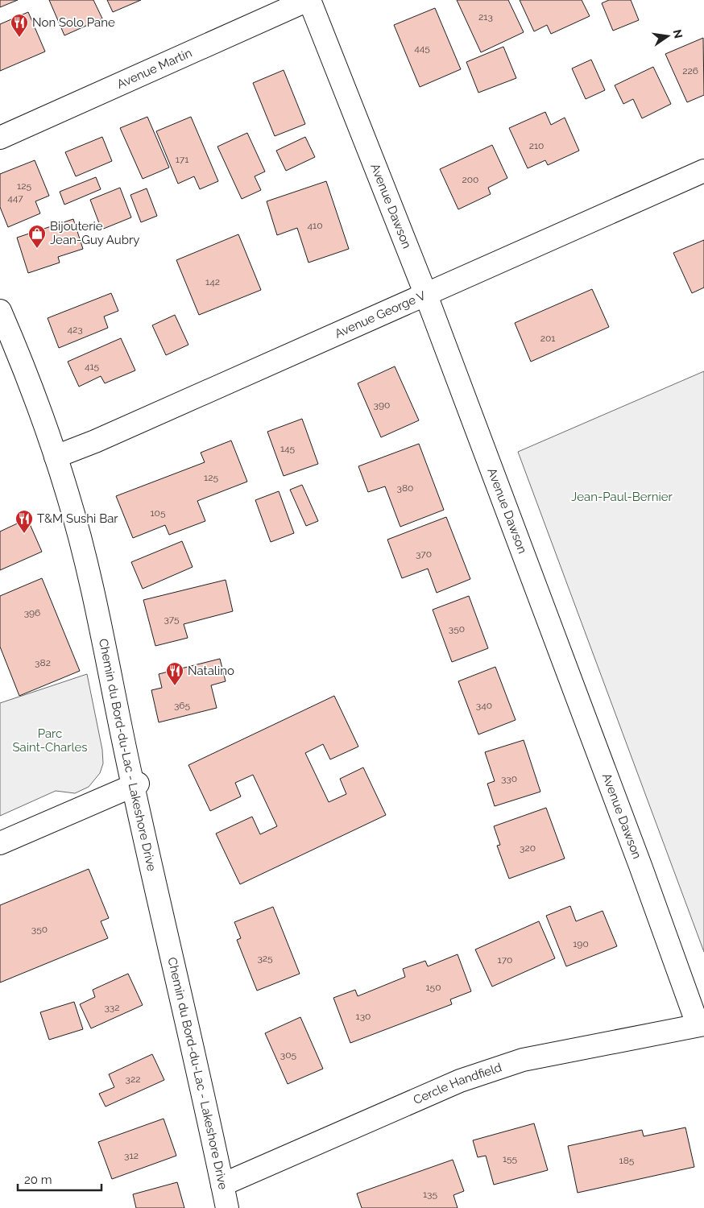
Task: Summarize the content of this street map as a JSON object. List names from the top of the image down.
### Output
{
  "streets": {
    "street": [
      "Avenue Martin",
      "Avenue Dawson",
      "Avenue George V",
      "Chemin du Bord-du-Lac - Lakeshore Drive",
      "Cercle Handfield"
    ]
  },
  "crossings": [
    ["Avenue Martin", "Avenue Dawson"],
    ["Avenue Dawson", "Avenue George V"],
    ["Avenue Dawson", "Cercle Handfield"],
    ["Avenue George V", "Chemin du Bord-du-Lac - Lakeshore Drive"],
    ["Chemin du Bord-du-Lac - Lakeshore Drive", "Cercle Handfield"]
  ],
  "parks": ["Jean-Paul-Bernier", "Parc Saint-Charles"],
  "places": {
    "restaurant": ["Non Solo Pane", "T&M Sushi Bar", "Natalino"],
    "shop": ["Bijouterie Jean-Guy Aubry"]
  },
  "house_numbers": [
    "213",
    "445",
    "226",
    "210",
    "171",
    "200",
    "125",
    "447",
    "410",
    "142",
    "423",
    "201",
    "415",
    "390",
    "145",
    "125",
    "380",
    "105",
    "370",
    "396",
    "375",
    "350",
    "382",
    "365",
    "340",
    "330",
    "320",
    "350",
    "190",
    "325",
    "170",
    "150",
    "332",
    "130",
    "305",
    "322",
    "312",
    "155",
    "185",
    "135"
  ],
  "scale_bar": "20 m",
  "north": "right"
}
